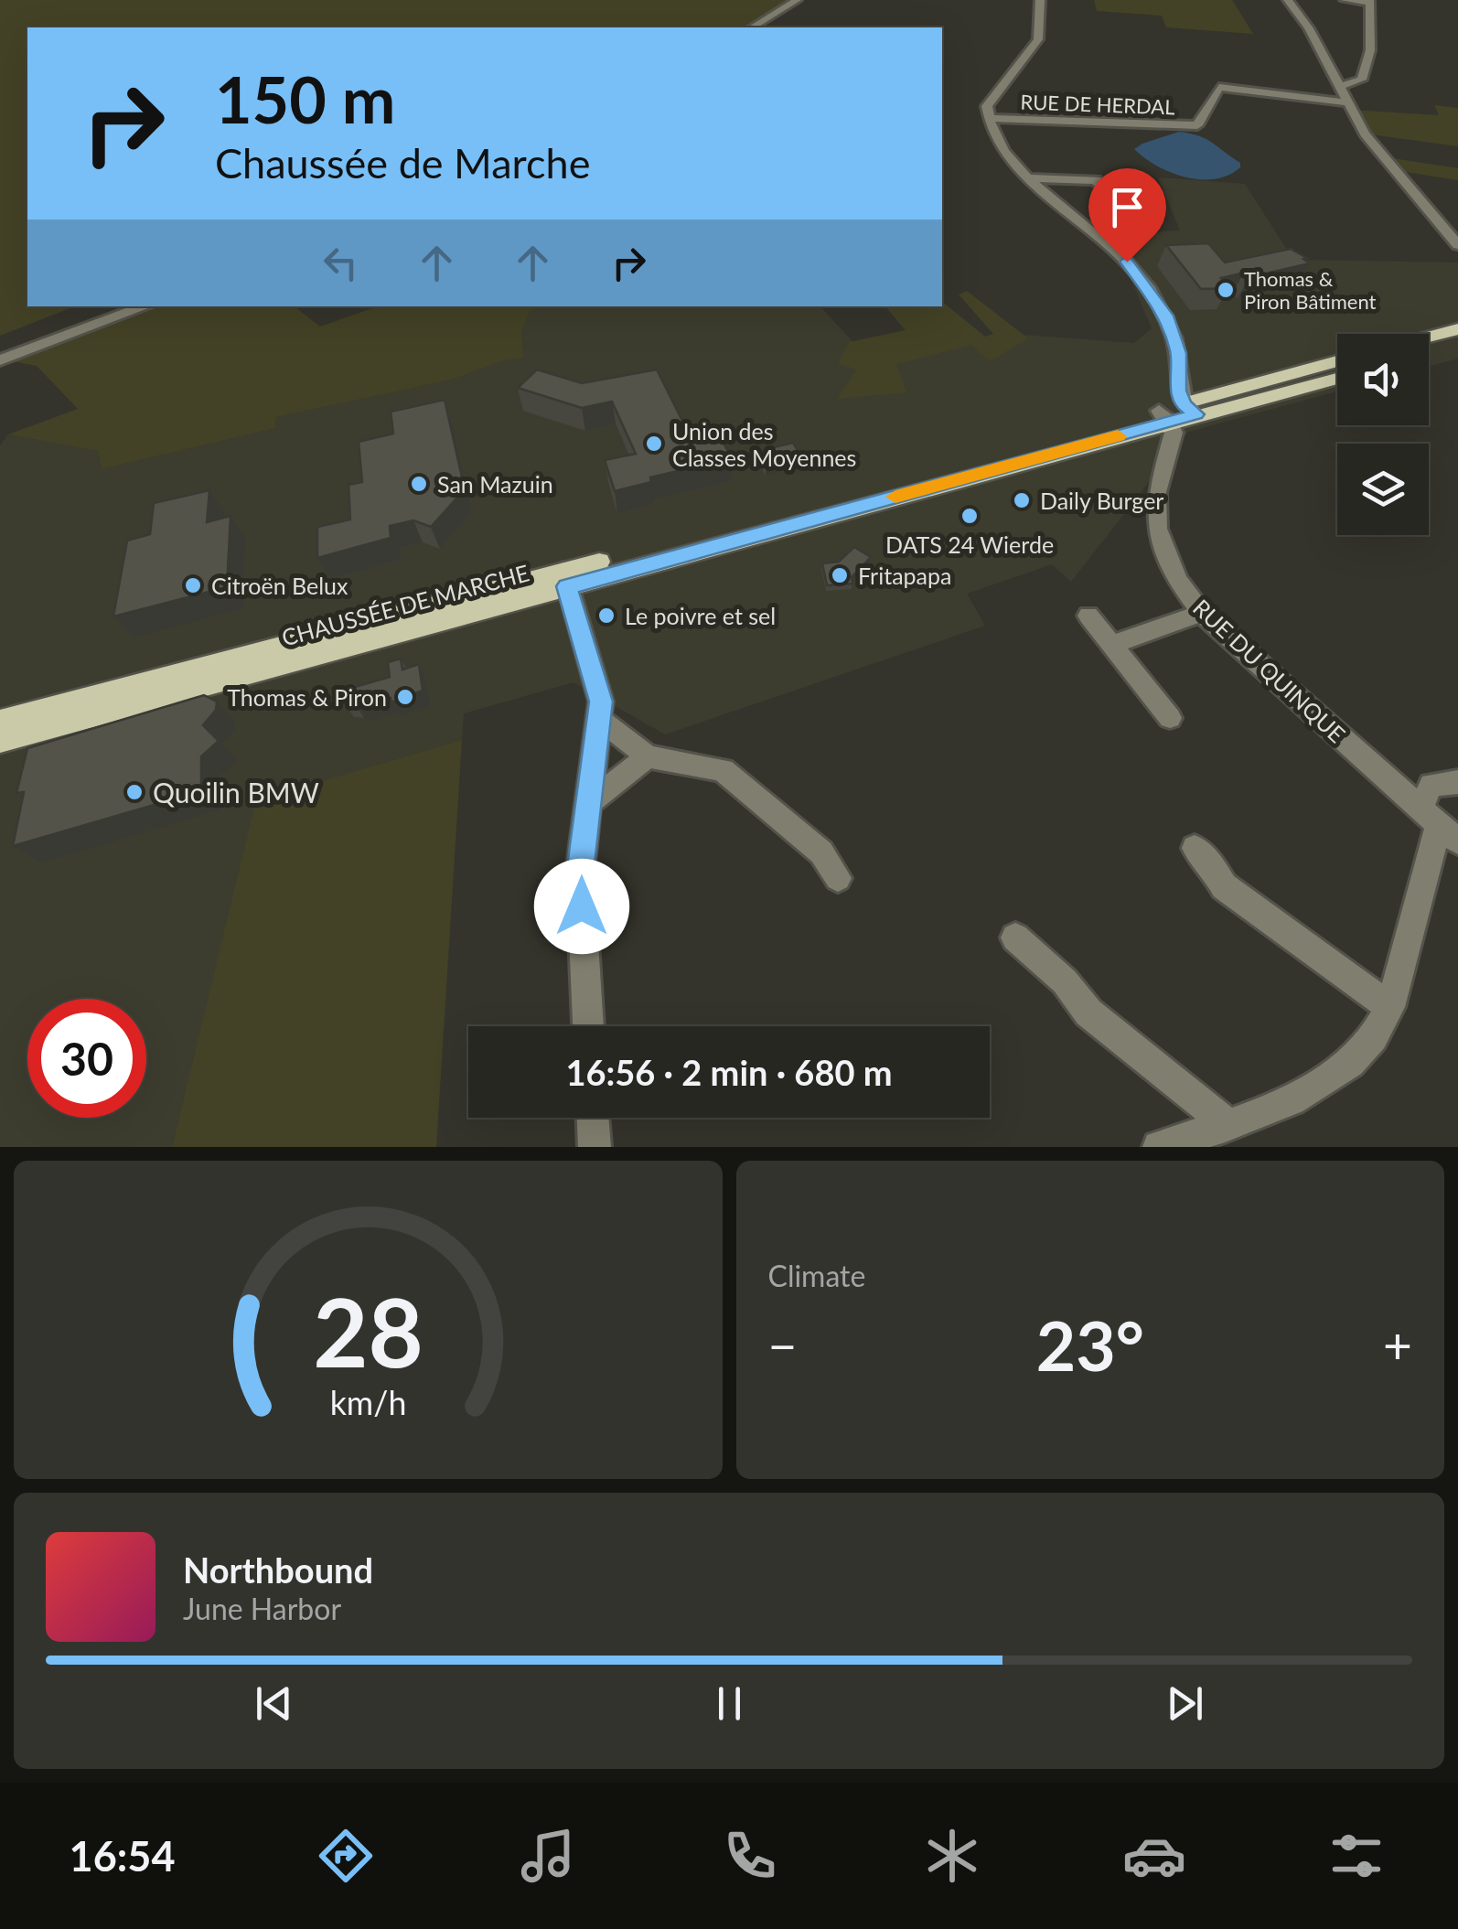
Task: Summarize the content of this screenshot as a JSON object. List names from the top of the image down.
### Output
{
  "streets": {
    "main road": ["CHAUSSÉE DE MARCHE"],
    "street": ["RUE DE HERDAL", "RUE DU QUINQUE"]
  },
  "crossings": [
    ["RUE DE HERDAL", "RUE DU QUINQUE"],
    ["CHAUSSÉE DE MARCHE", "RUE DU QUINQUE"]
  ],
  "places": [
    "Thomas & Piron Bâtiment",
    "Union des Classes Moyennes",
    "San Mazuin",
    "Daily Burger",
    "DATS 24 Wierde",
    "Fritapapa",
    "Citroën Belux",
    "Le poivre et sel",
    "Thomas & Piron",
    "Quoilin BMW"
  ],
  "page": {
    "turn": ["150 m", "Chaussée de Marche"],
    "limit": "30",
    "trip": "16:56 · 2 min · 680 m",
    "tile": "Climate",
    "heat": ["−", "23°", "+"],
    "song": ["Northbound", "June Harbor"],
    "tabs": "16:54",
    "gauge": ["28", "km/h"]
  }
}
